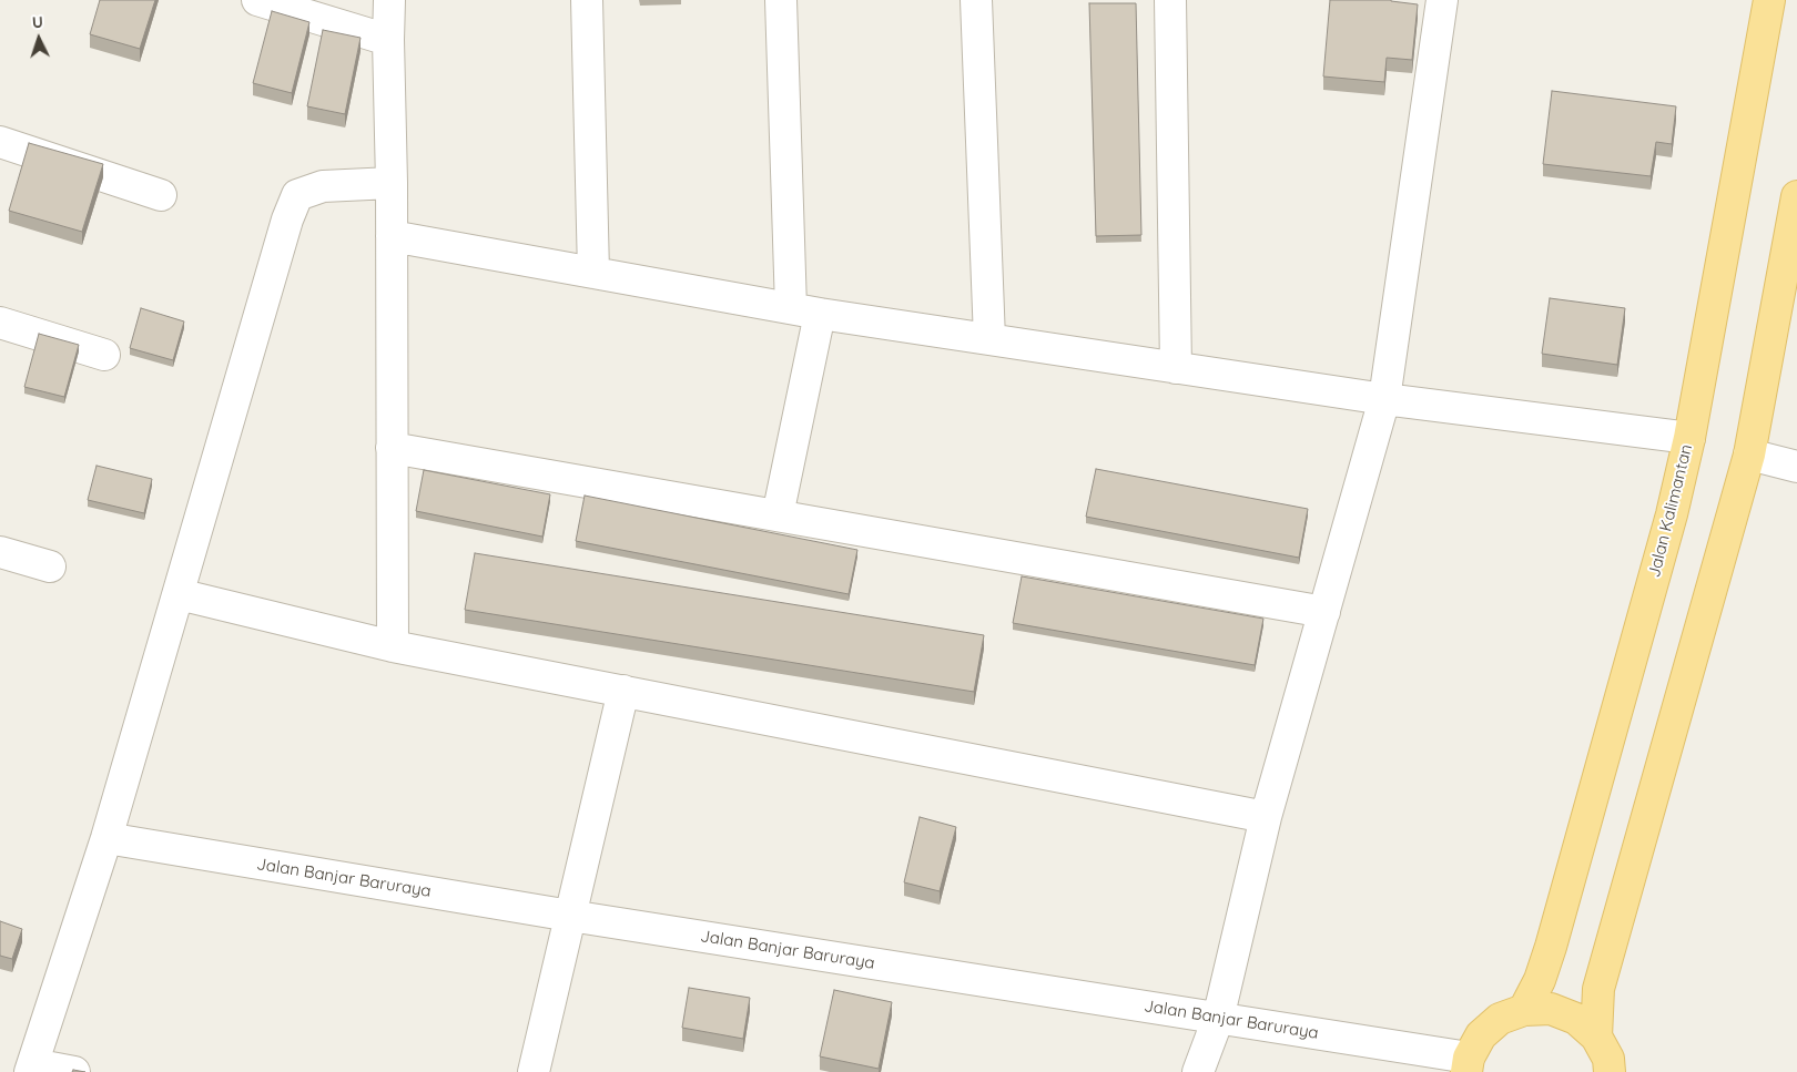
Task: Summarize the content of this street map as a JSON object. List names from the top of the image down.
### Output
{
  "streets": {
    "main road": ["Jalan Kalimantan"],
    "street": ["Jalan Banjar Baruraya"]
  },
  "north": "top"
}
